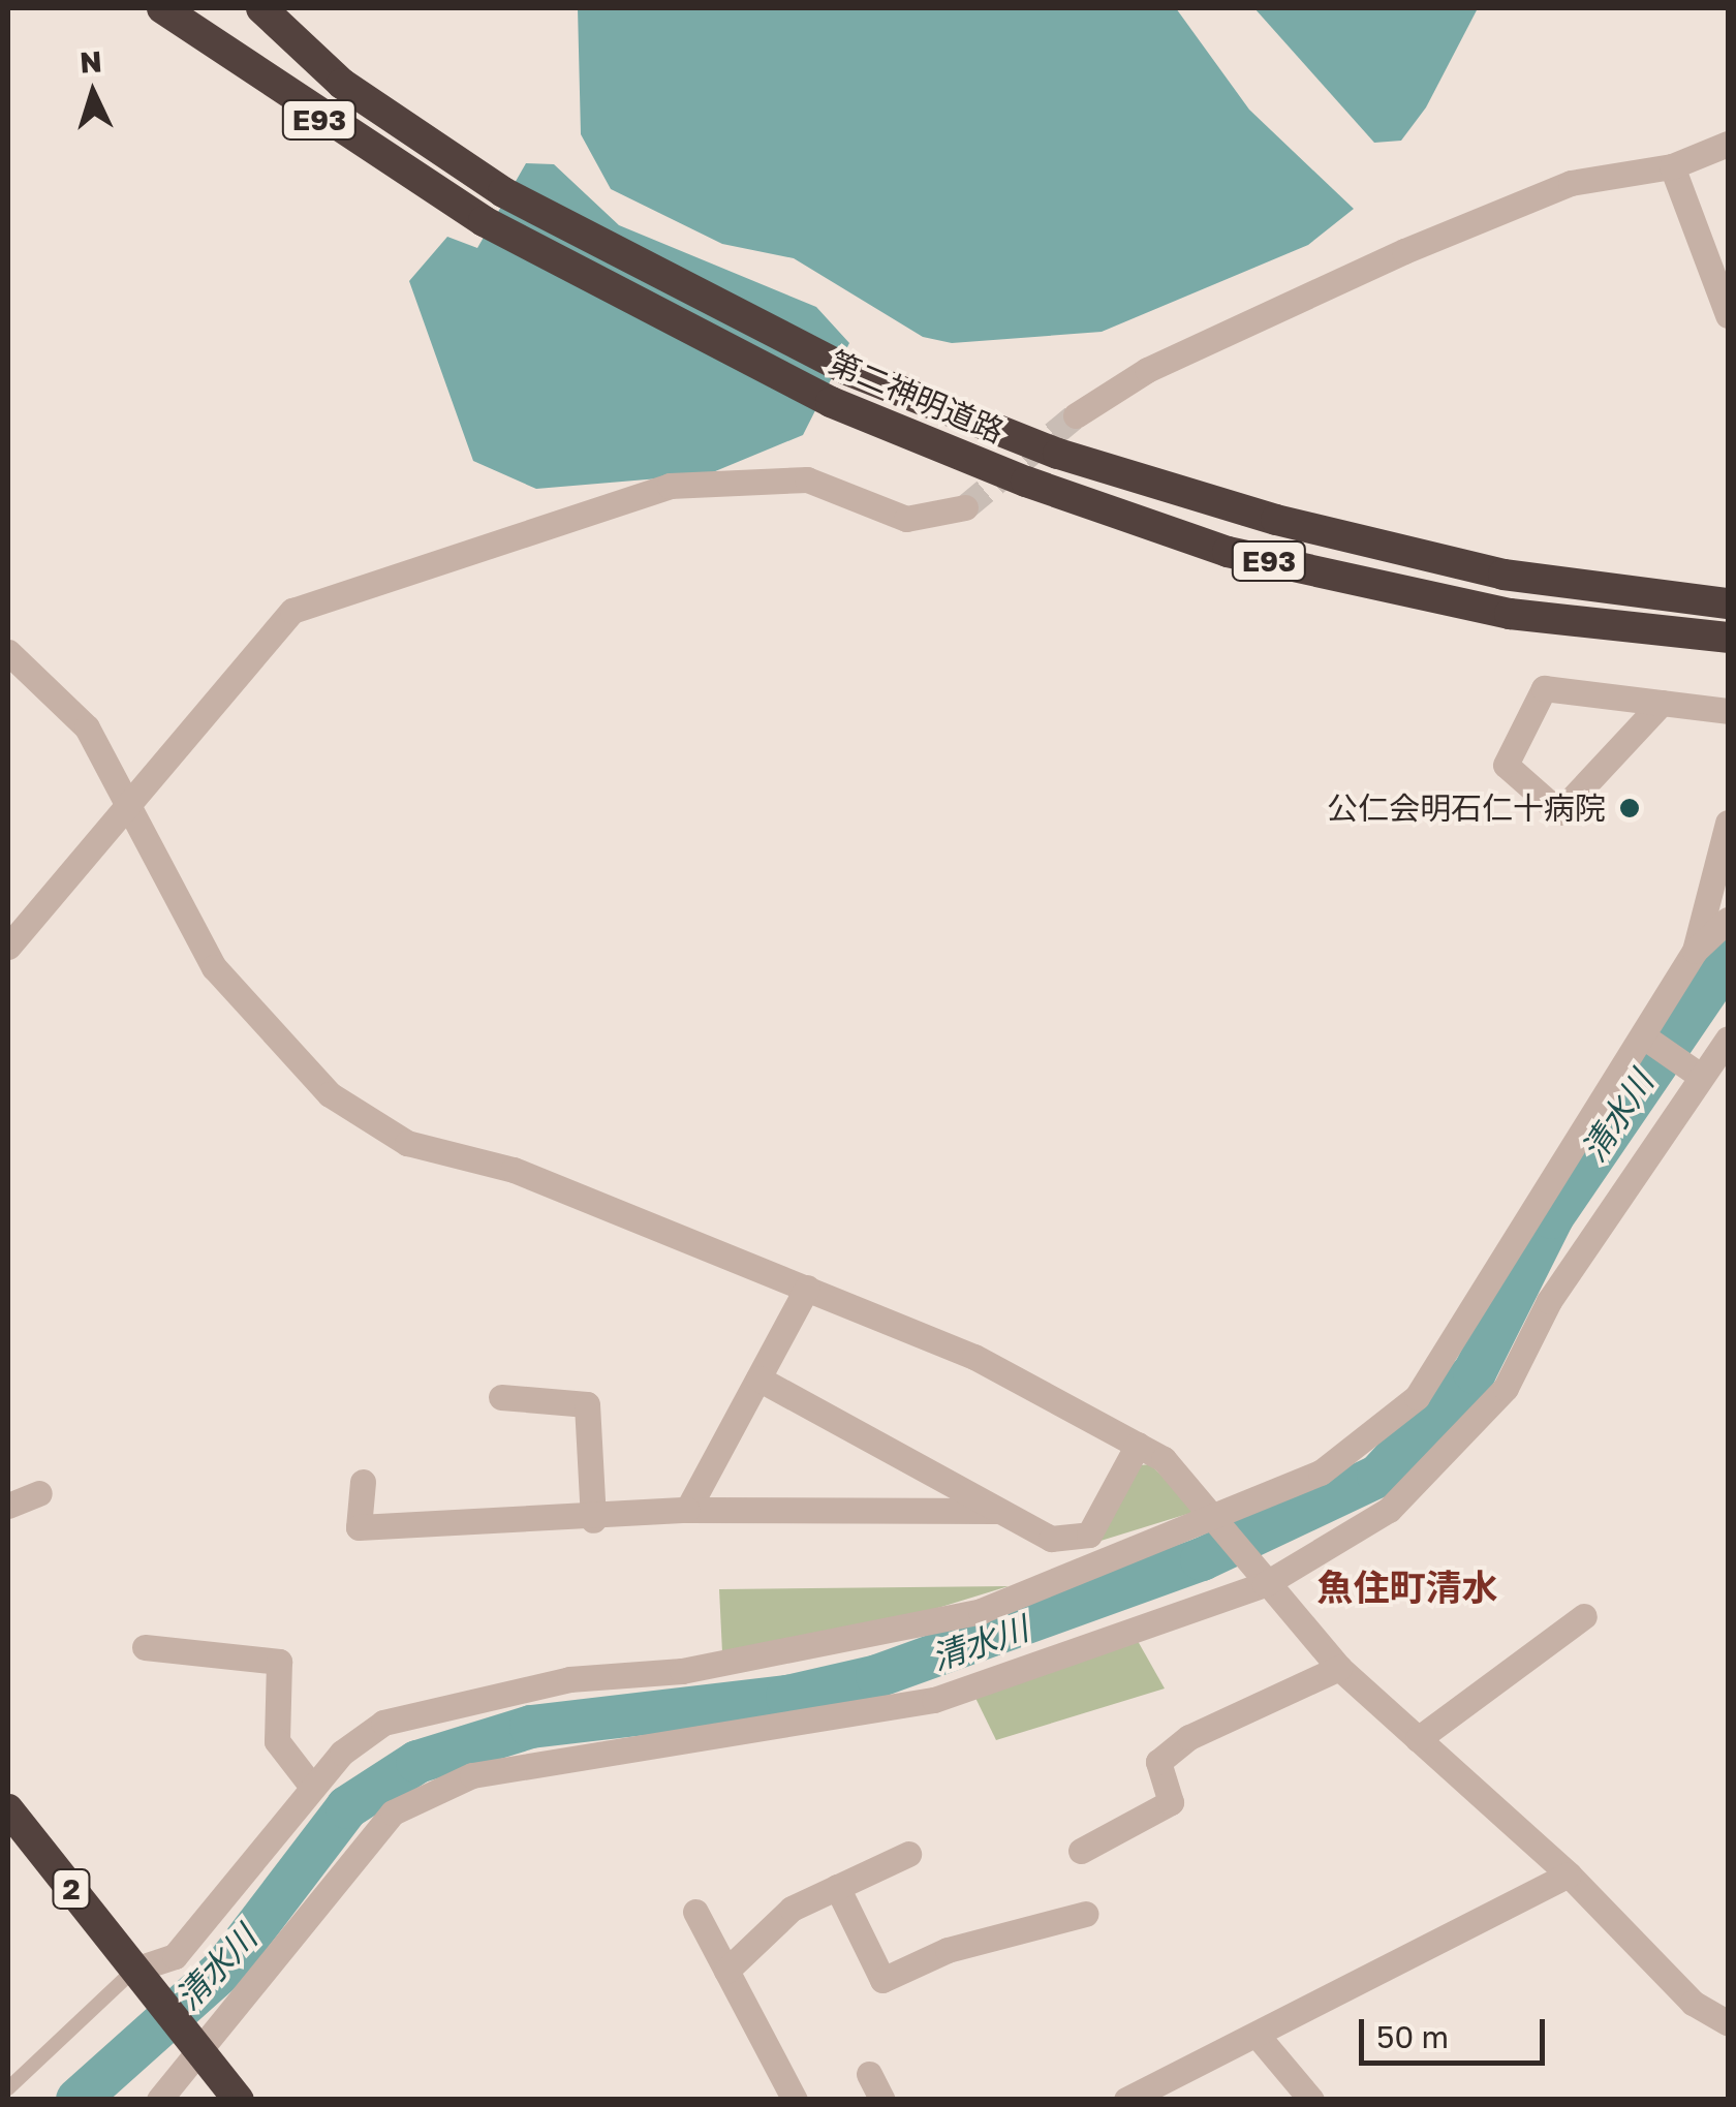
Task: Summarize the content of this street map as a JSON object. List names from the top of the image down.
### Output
{
  "streets": {
    "highway": ["E93", "第二神明道路", "2"]
  },
  "districts": ["魚住町清水"],
  "water": ["清水川"],
  "places": ["公仁会明石仁十病院"],
  "scale_bar": "50 m",
  "north": "top"
}
